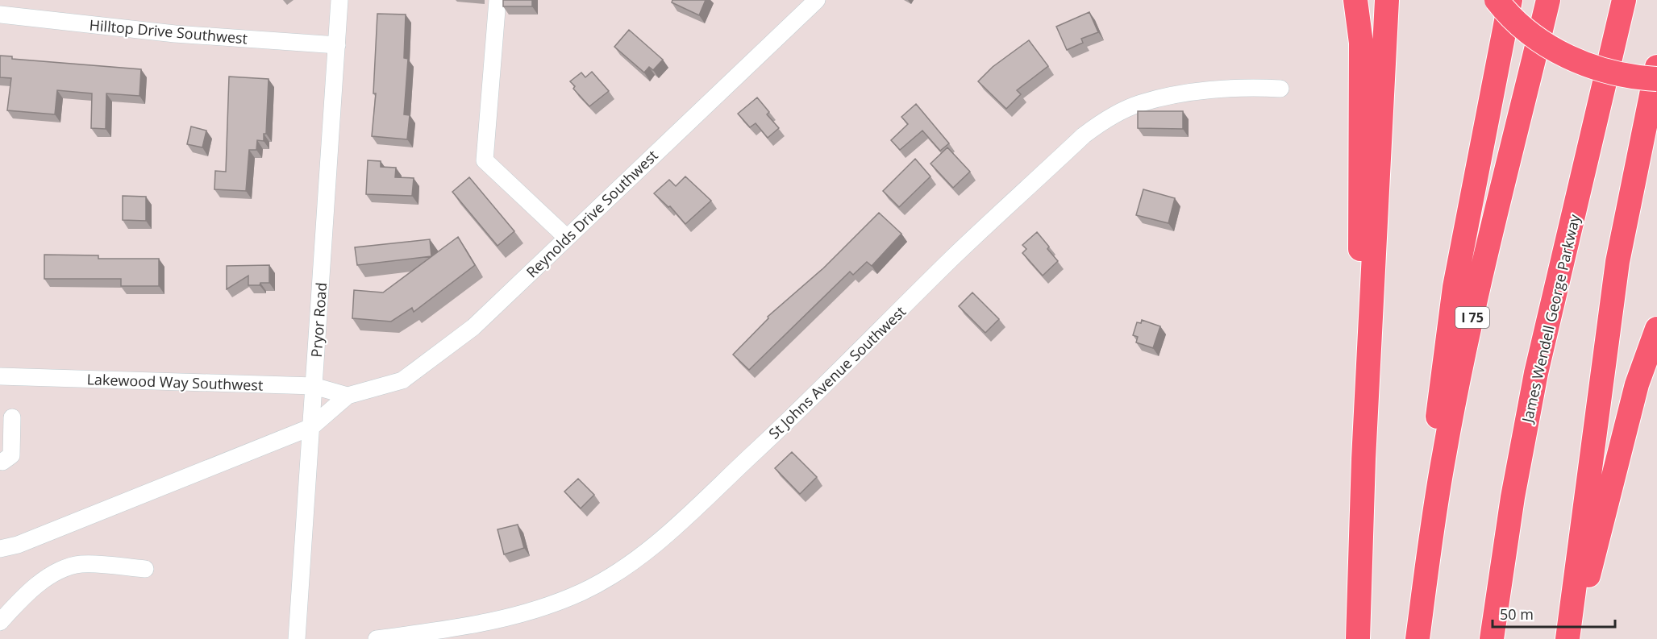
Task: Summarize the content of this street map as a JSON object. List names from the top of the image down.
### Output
{
  "streets": {
    "highway": ["I 75", "James Wendell George Parkway"],
    "street": [
      "Hilltop Drive Southwest",
      "Reynolds Drive Southwest",
      "Pryor Road",
      "St Johns Avenue Southwest",
      "Lakewood Way Southwest"
    ]
  },
  "crossings": [
    ["Hilltop Drive Southwest", "Pryor Road"],
    ["Reynolds Drive Southwest", "Lakewood Way Southwest"],
    ["Pryor Road", "Lakewood Way Southwest"]
  ],
  "scale_bar": "50 m"
}
